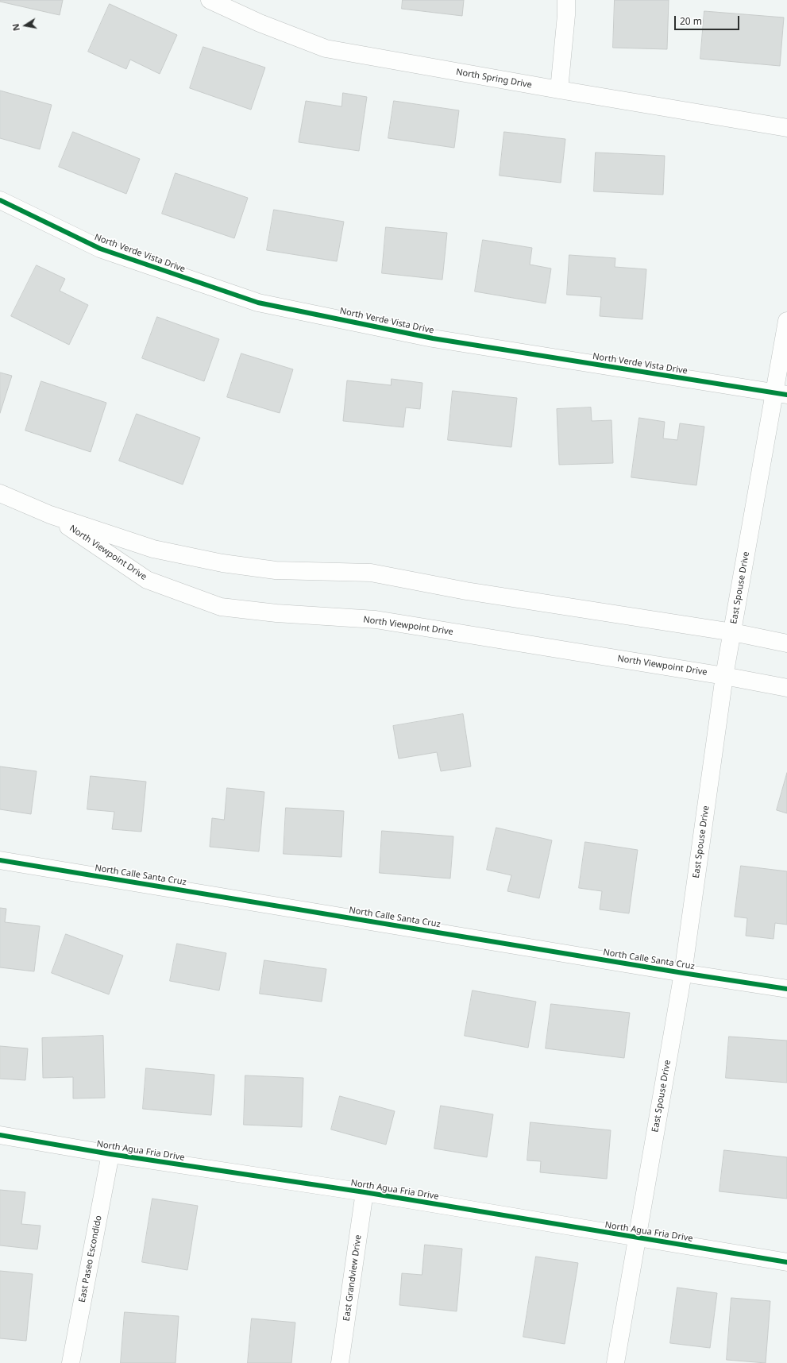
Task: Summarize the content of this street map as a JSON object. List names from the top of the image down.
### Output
{
  "streets": {
    "street": [
      "North Spring Drive",
      "North Verde Vista Drive",
      "North Viewpoint Drive",
      "East Spouse Drive",
      "North Calle Santa Cruz",
      "North Agua Fria Drive",
      "East Paseo Escondido",
      "East Grandview Drive"
    ]
  },
  "crossings": [
    ["North Verde Vista Drive", "East Spouse Drive"],
    ["North Viewpoint Drive", "East Spouse Drive"],
    ["East Spouse Drive", "North Calle Santa Cruz"],
    ["East Spouse Drive", "North Agua Fria Drive"],
    ["North Agua Fria Drive", "East Paseo Escondido"],
    ["North Agua Fria Drive", "East Grandview Drive"]
  ],
  "scale_bar": "20 m",
  "north": "left"
}
